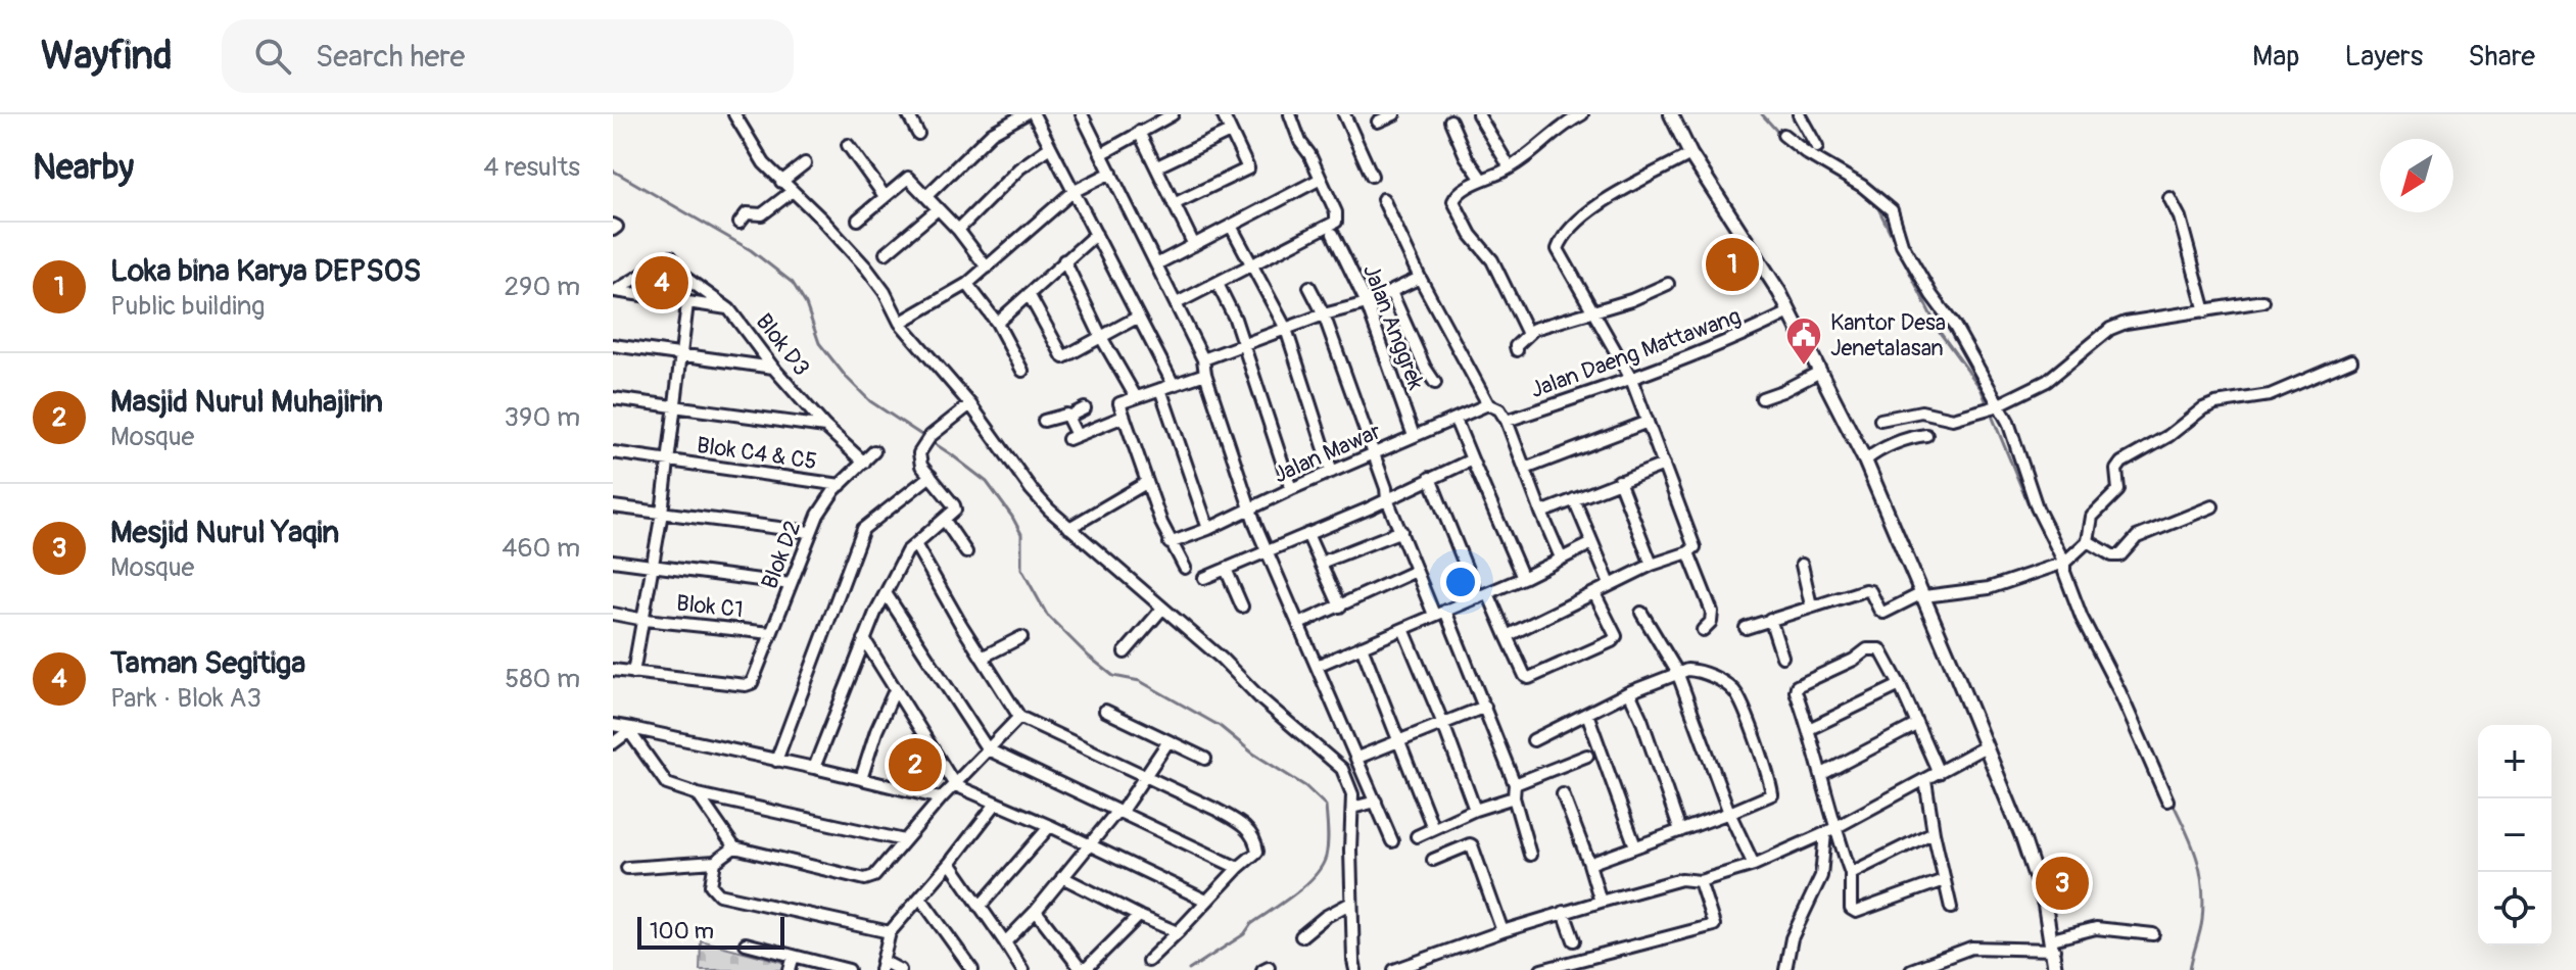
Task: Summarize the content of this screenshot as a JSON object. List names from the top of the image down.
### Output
{
  "streets": {
    "street": [
      "Jalan Anggrek",
      "Blok D3",
      "Jalan Daeng Mattawang",
      "Blok C4 & C5",
      "Jalan Mawar",
      "Blok D2",
      "Blok C1"
    ]
  },
  "crossings": [
    ["Jalan Anggrek", "Jalan Mawar"],
    ["Blok D3", "Blok D2"],
    ["Blok C4 & C5", "Blok D2"],
    ["Blok D2", "Blok C1"]
  ],
  "places": {
    "public building": ["Kantor Desa Jenetalasan"]
  },
  "scale_bar": "100 m",
  "north": "bottom left",
  "page": {
    "header": "Wayfind",
    "search": "Search here",
    "nav": ["Map", "Layers", "Share"],
    "heading": ["Nearby", "4 results"],
    "list": [
      {
        "mark": "1",
        "name": "Loka bina Karya DEPSOS",
        "note": "Public building",
        "value": "290 m"
      },
      {
        "mark": "2",
        "name": "Masjid Nurul Muhajirin",
        "note": "Mosque",
        "value": "390 m"
      },
      {
        "mark": "3",
        "name": "Mesjid Nurul Yaqin",
        "note": "Mosque",
        "value": "460 m"
      },
      {
        "mark": "4",
        "name": "Taman Segitiga",
        "note": "Park · Blok A3",
        "value": "580 m"
      }
    ],
    "pins": [
      "1",
      "4",
      "2",
      "3"
    ],
    "map_buttons": ["+", "−"],
    "scale": "100 m"
  }
}
